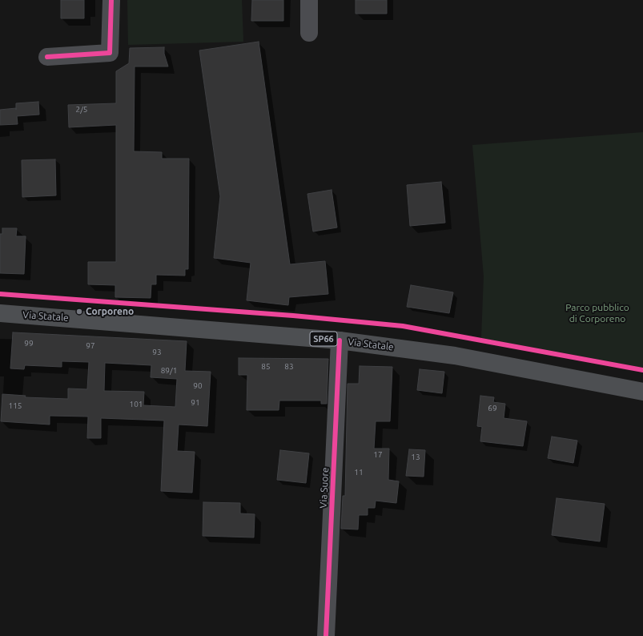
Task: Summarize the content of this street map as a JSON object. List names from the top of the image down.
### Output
{
  "streets": {
    "main road": ["Via Statale", "SP66"],
    "street": ["Via Suore"]
  },
  "crossings": [
    ["Via Statale", "Via Suore"]
  ],
  "parks": ["Parco pubblico di Corporeno"],
  "places": ["Corporeno"],
  "house_numbers": [
    "2/5",
    "99",
    "97",
    "93",
    "85",
    "83",
    "89/1",
    "90",
    "91",
    "101",
    "115",
    "69",
    "17",
    "13",
    "11"
  ]
}
